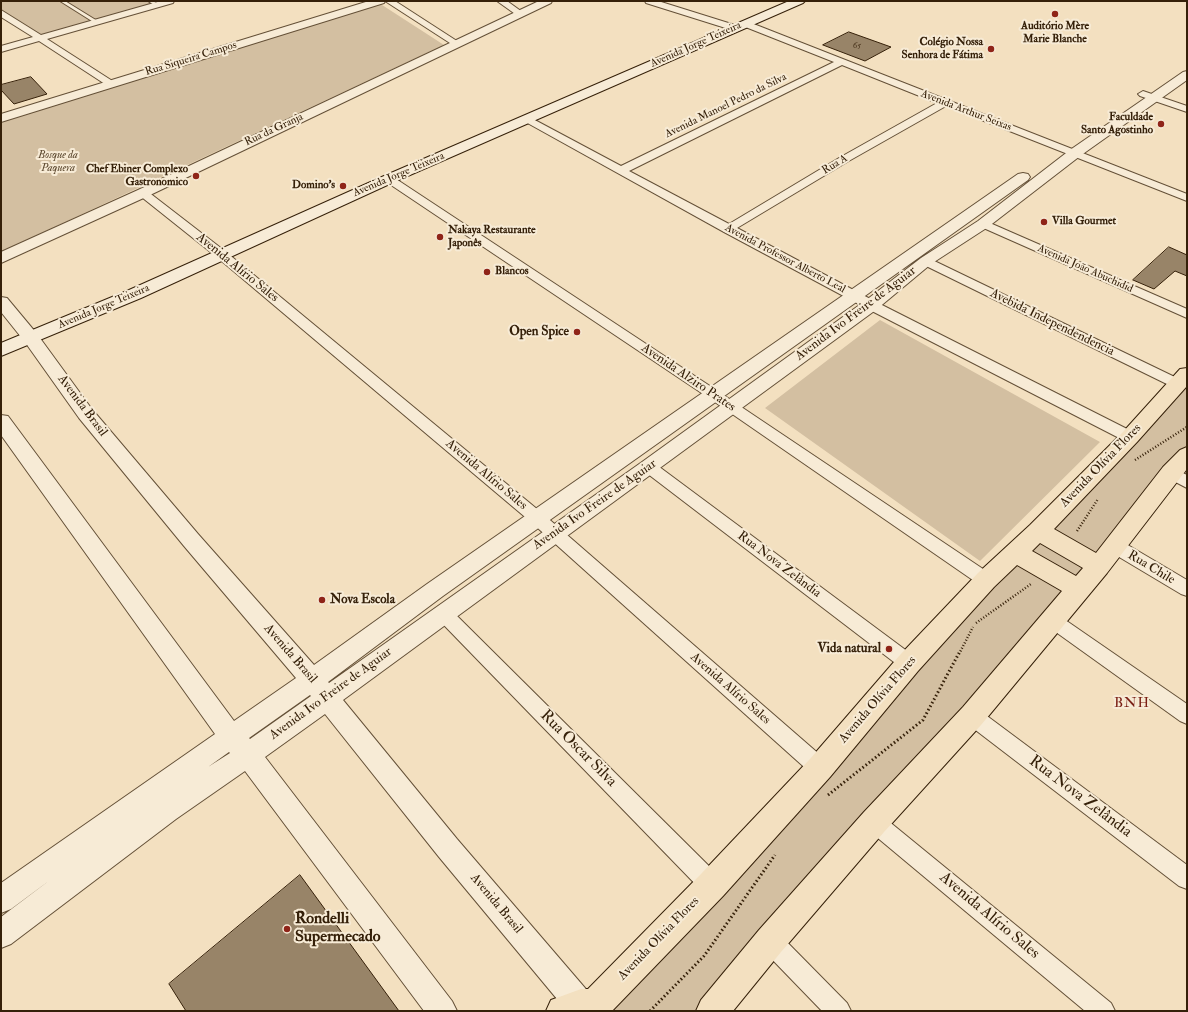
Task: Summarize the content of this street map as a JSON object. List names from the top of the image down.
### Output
{
  "streets": {
    "main road": ["Avenida Jorge Teixeira", "Avenida Olívia Flores"],
    "street": [
      "Rua Siqueira Campos",
      "Avenida Manoel Pedro da Silva",
      "Avenida Arthur Seixas",
      "Rua da Granja",
      "Rua A",
      "Avenida Professor Alberto Leal",
      "Avenida Alírio Sales",
      "Avenida João Abuchidid",
      "Avenida Ivo Freire de Aguiar",
      "Avebida Independendencia",
      "Avenida Alziro Prates",
      "Avenida Brasil",
      "Rua Nova Zelândia",
      "Rua Chile",
      "Rua Oscar Silva"
    ]
  },
  "crossings": [
    ["Avenida Jorge Teixeira", "Avenida Arthur Seixas"],
    ["Avenida Jorge Teixeira", "Avenida Professor Alberto Leal"],
    ["Avenida Jorge Teixeira", "Avenida Alírio Sales"],
    ["Avenida Jorge Teixeira", "Avenida Alziro Prates"],
    ["Avenida Jorge Teixeira", "Avenida Brasil"],
    ["Avenida Manoel Pedro da Silva", "Avenida Arthur Seixas"],
    ["Avenida Manoel Pedro da Silva", "Avenida Professor Alberto Leal"],
    ["Avenida Arthur Seixas", "Rua A"],
    ["Avenida Arthur Seixas", "Avenida Ivo Freire de Aguiar"],
    ["Rua da Granja", "Avenida Alírio Sales"],
    ["Rua A", "Avenida Professor Alberto Leal"],
    ["Avenida Professor Alberto Leal", "Avenida Ivo Freire de Aguiar"],
    ["Avenida Professor Alberto Leal", "Avenida Olívia Flores"],
    ["Avenida Alírio Sales", "Avenida Ivo Freire de Aguiar"],
    ["Avenida Alírio Sales", "Avenida Olívia Flores"],
    ["Avenida João Abuchidid", "Avenida Ivo Freire de Aguiar"],
    ["Avenida Ivo Freire de Aguiar", "Avebida Independendencia"],
    ["Avenida Ivo Freire de Aguiar", "Avenida Alziro Prates"],
    ["Avenida Ivo Freire de Aguiar", "Avenida Brasil"],
    ["Avenida Ivo Freire de Aguiar", "Rua Nova Zelândia"],
    ["Avenida Ivo Freire de Aguiar", "Rua Oscar Silva"],
    ["Avebida Independendencia", "Avenida Olívia Flores"],
    ["Avenida Alziro Prates", "Avenida Olívia Flores"],
    ["Avenida Brasil", "Avenida Olívia Flores"],
    ["Avenida Olívia Flores", "Rua Nova Zelândia"],
    ["Avenida Olívia Flores", "Rua Oscar Silva"]
  ],
  "districts": ["BNH"],
  "parks": ["Bosque da Paquera"],
  "places": [
    "Auditório Mère Marie Blanche",
    "Colégio Nossa Senhora de Fátima",
    "Faculdade Santo Agostinho",
    "Chef Ebiner Complexo Gastronomico",
    "Domino's",
    "Villa Gourmet",
    "Nakaya Restaurante Japonês",
    "Blancos",
    "Open Spice",
    "Nova Escola",
    "Vida natural",
    "Rondelli Supermecado"
  ],
  "house_numbers": ["65"]
}
